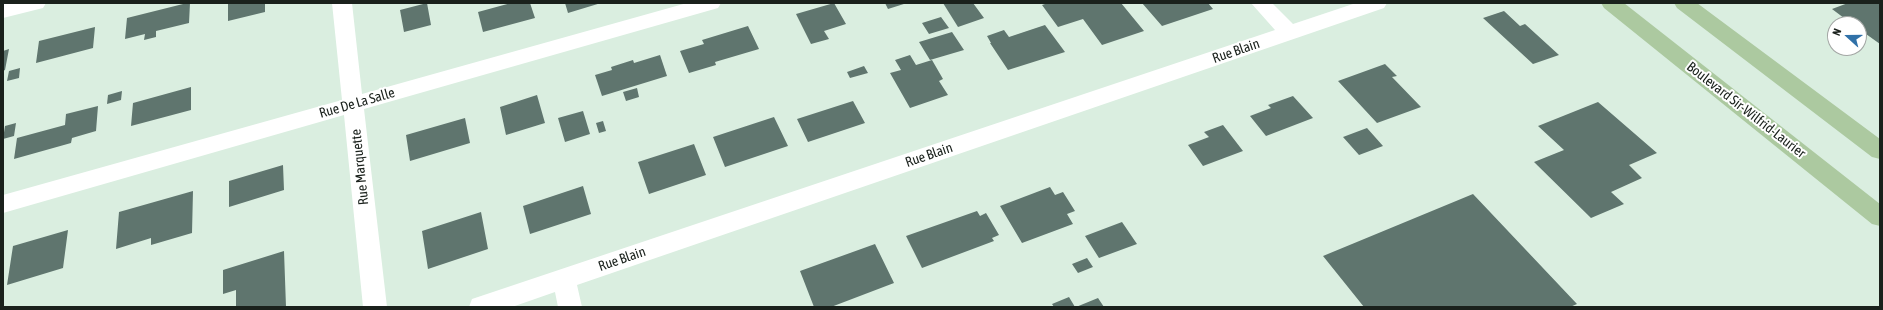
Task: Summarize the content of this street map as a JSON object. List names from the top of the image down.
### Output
{
  "streets": {
    "main road": ["Boulevard Sir-Wilfrid-Laurier"],
    "street": ["Rue Blain", "Rue De La Salle", "Rue Marquette"]
  },
  "crossings": [
    ["Rue De La Salle", "Rue Marquette"]
  ],
  "north": "left"
}
